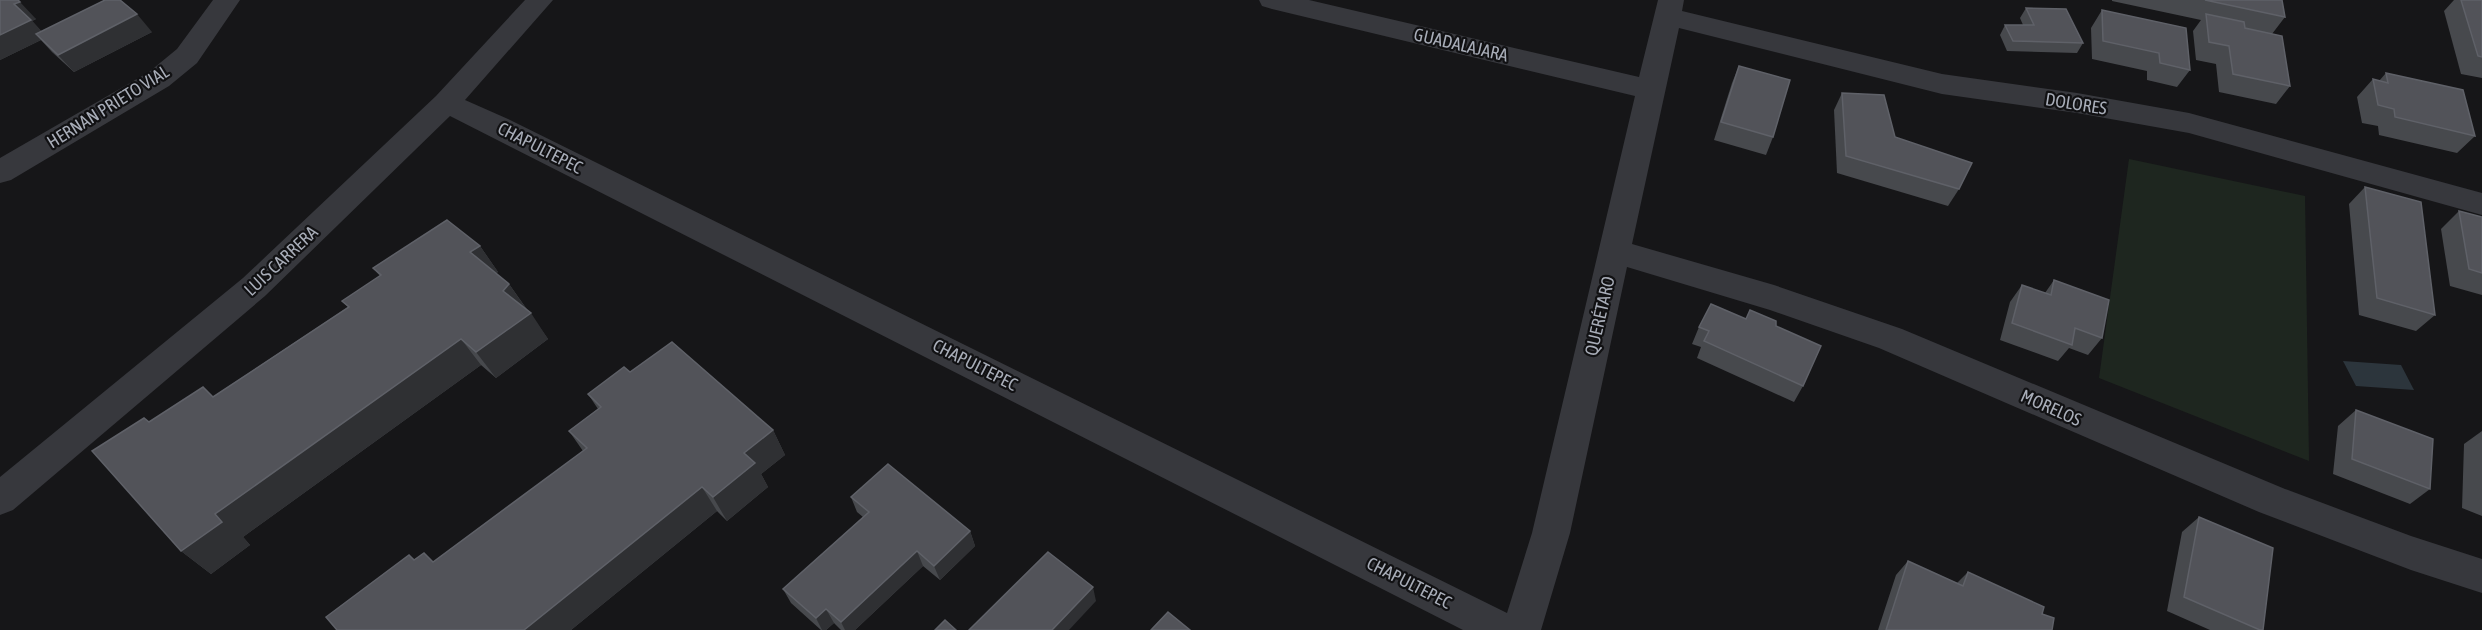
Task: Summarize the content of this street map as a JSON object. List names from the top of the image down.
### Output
{
  "streets": {
    "street": [
      "GUADALAJARA",
      "DOLORES",
      "HERNAN PRIETO VIAL",
      "CHAPULTEPEC",
      "LUIS CARRERA",
      "QUERÉTARO",
      "MORELOS"
    ]
  },
  "crossings": [
    ["GUADALAJARA", "QUERÉTARO"],
    ["DOLORES", "QUERÉTARO"],
    ["CHAPULTEPEC", "LUIS CARRERA"],
    ["QUERÉTARO", "MORELOS"]
  ]
}
